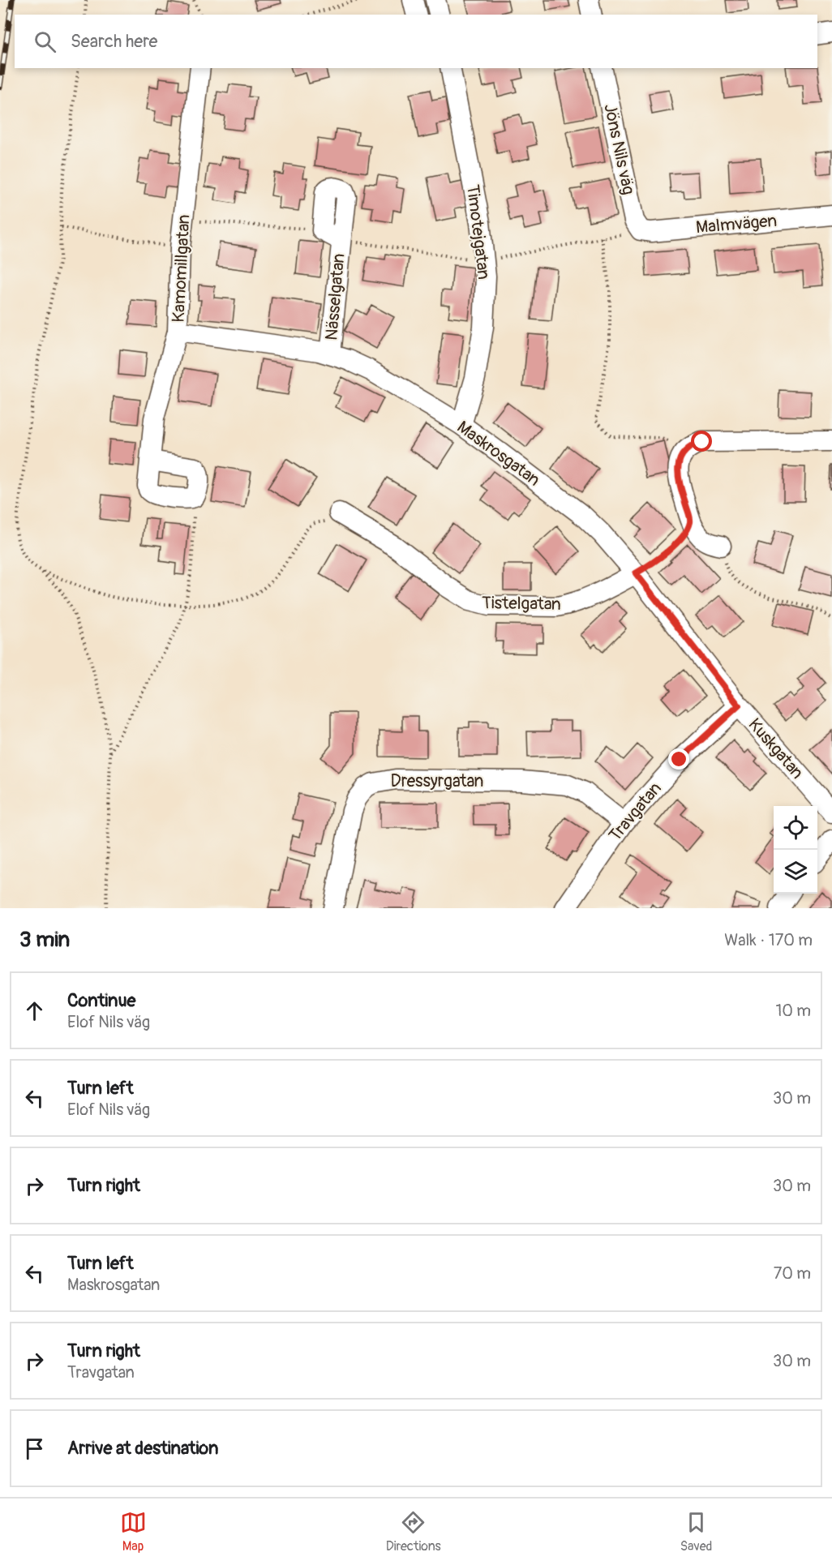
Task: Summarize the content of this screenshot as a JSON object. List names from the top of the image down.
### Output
{
  "streets": {
    "street": [
      "Jöns Nils väg",
      "Malmvägen",
      "Timotejgatan",
      "Kamomillgatan",
      "Nässelgatan",
      "Maskrosgatan",
      "Tistelgatan",
      "Kuskgatan",
      "Dressyrgatan",
      "Travgatan"
    ]
  },
  "crossings": [
    ["Jöns Nils väg", "Malmvägen"],
    ["Timotejgatan", "Maskrosgatan"],
    ["Kamomillgatan", "Maskrosgatan"],
    ["Nässelgatan", "Maskrosgatan"],
    ["Maskrosgatan", "Tistelgatan"],
    ["Maskrosgatan", "Kuskgatan"],
    ["Maskrosgatan", "Travgatan"],
    ["Kuskgatan", "Travgatan"],
    ["Dressyrgatan", "Travgatan"]
  ],
  "page": {
    "search": "Search here",
    "heading": ["3 min", "Walk · 170 m"],
    "list": [
      ["Continue", "Elof Nils väg", "10 m"],
      ["Turn left", "Elof Nils väg", "30 m"],
      ["Turn right", "30 m"],
      ["Turn left", "Maskrosgatan", "70 m"],
      ["Turn right", "Travgatan", "30 m"],
      "Arrive at destination"
    ],
    "nav": ["Map", "Directions", "Saved"]
  }
}
